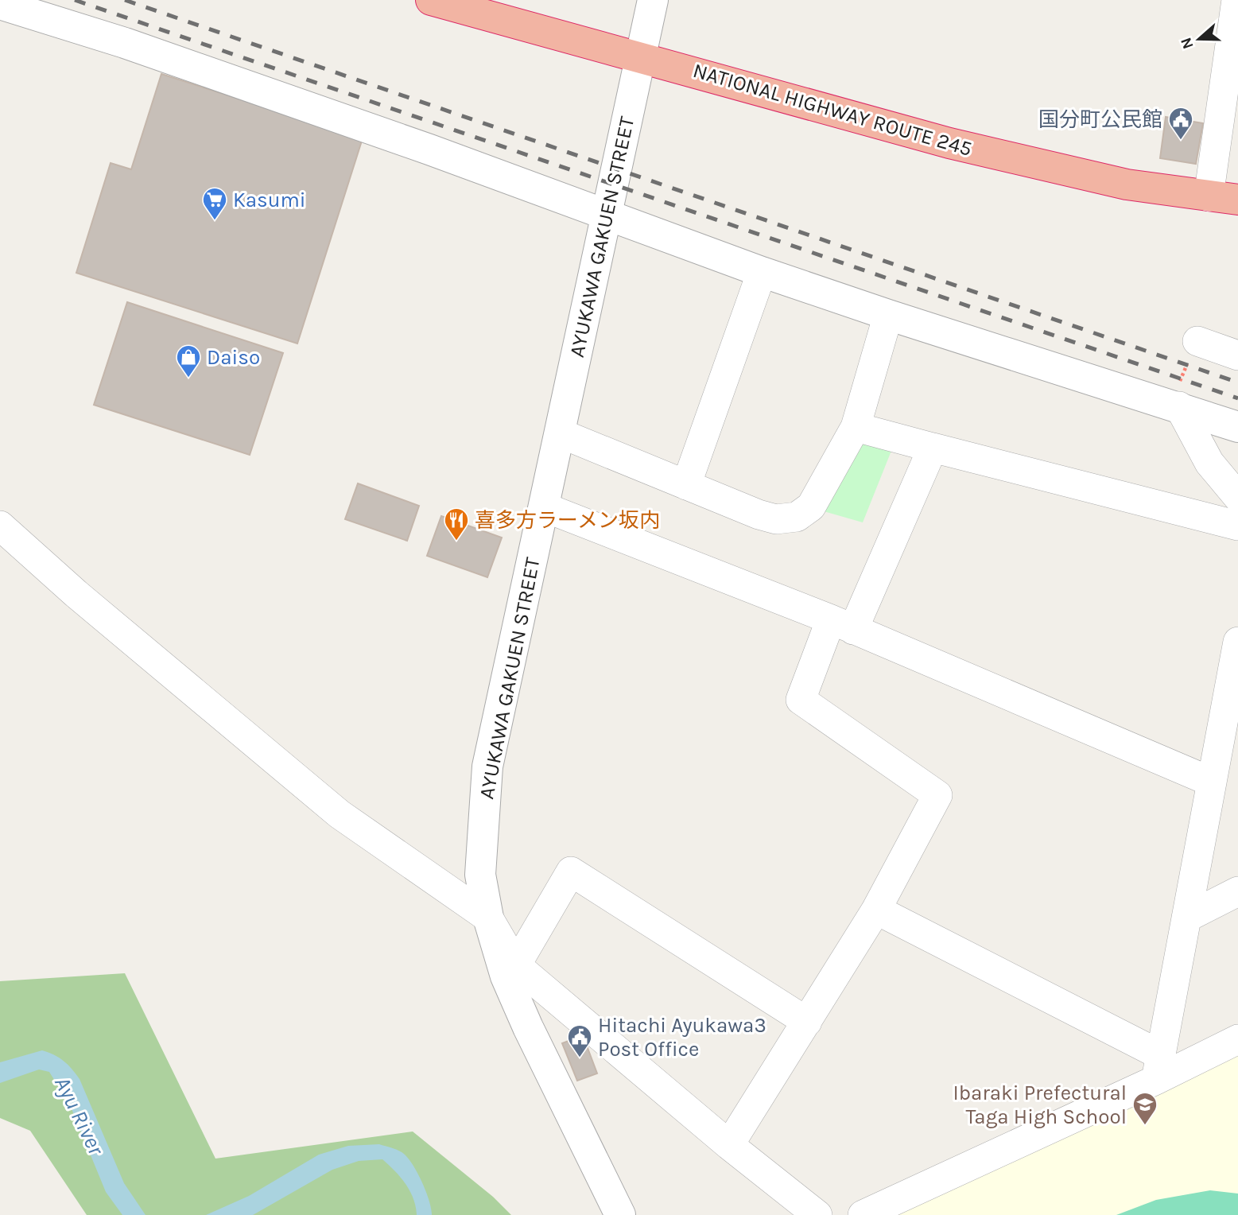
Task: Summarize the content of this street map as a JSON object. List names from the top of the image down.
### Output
{
  "streets": {
    "highway": ["NATIONAL HIGHWAY ROUTE 245"],
    "street": ["AYUKAWA GAKUEN STREET"]
  },
  "crossings": [
    ["NATIONAL HIGHWAY ROUTE 245", "AYUKAWA GAKUEN STREET"]
  ],
  "water": ["Ayu River"],
  "places": {
    "public building": ["国分町公民館", "Hitachi Ayukawa3 Post Office"],
    "supermarket": ["Kasumi"],
    "shop": ["Daiso"],
    "restaurant": ["喜多方ラーメン坂内"],
    "school or university": ["Ibaraki Prefectural Taga High School"]
  },
  "north": "left"
}
